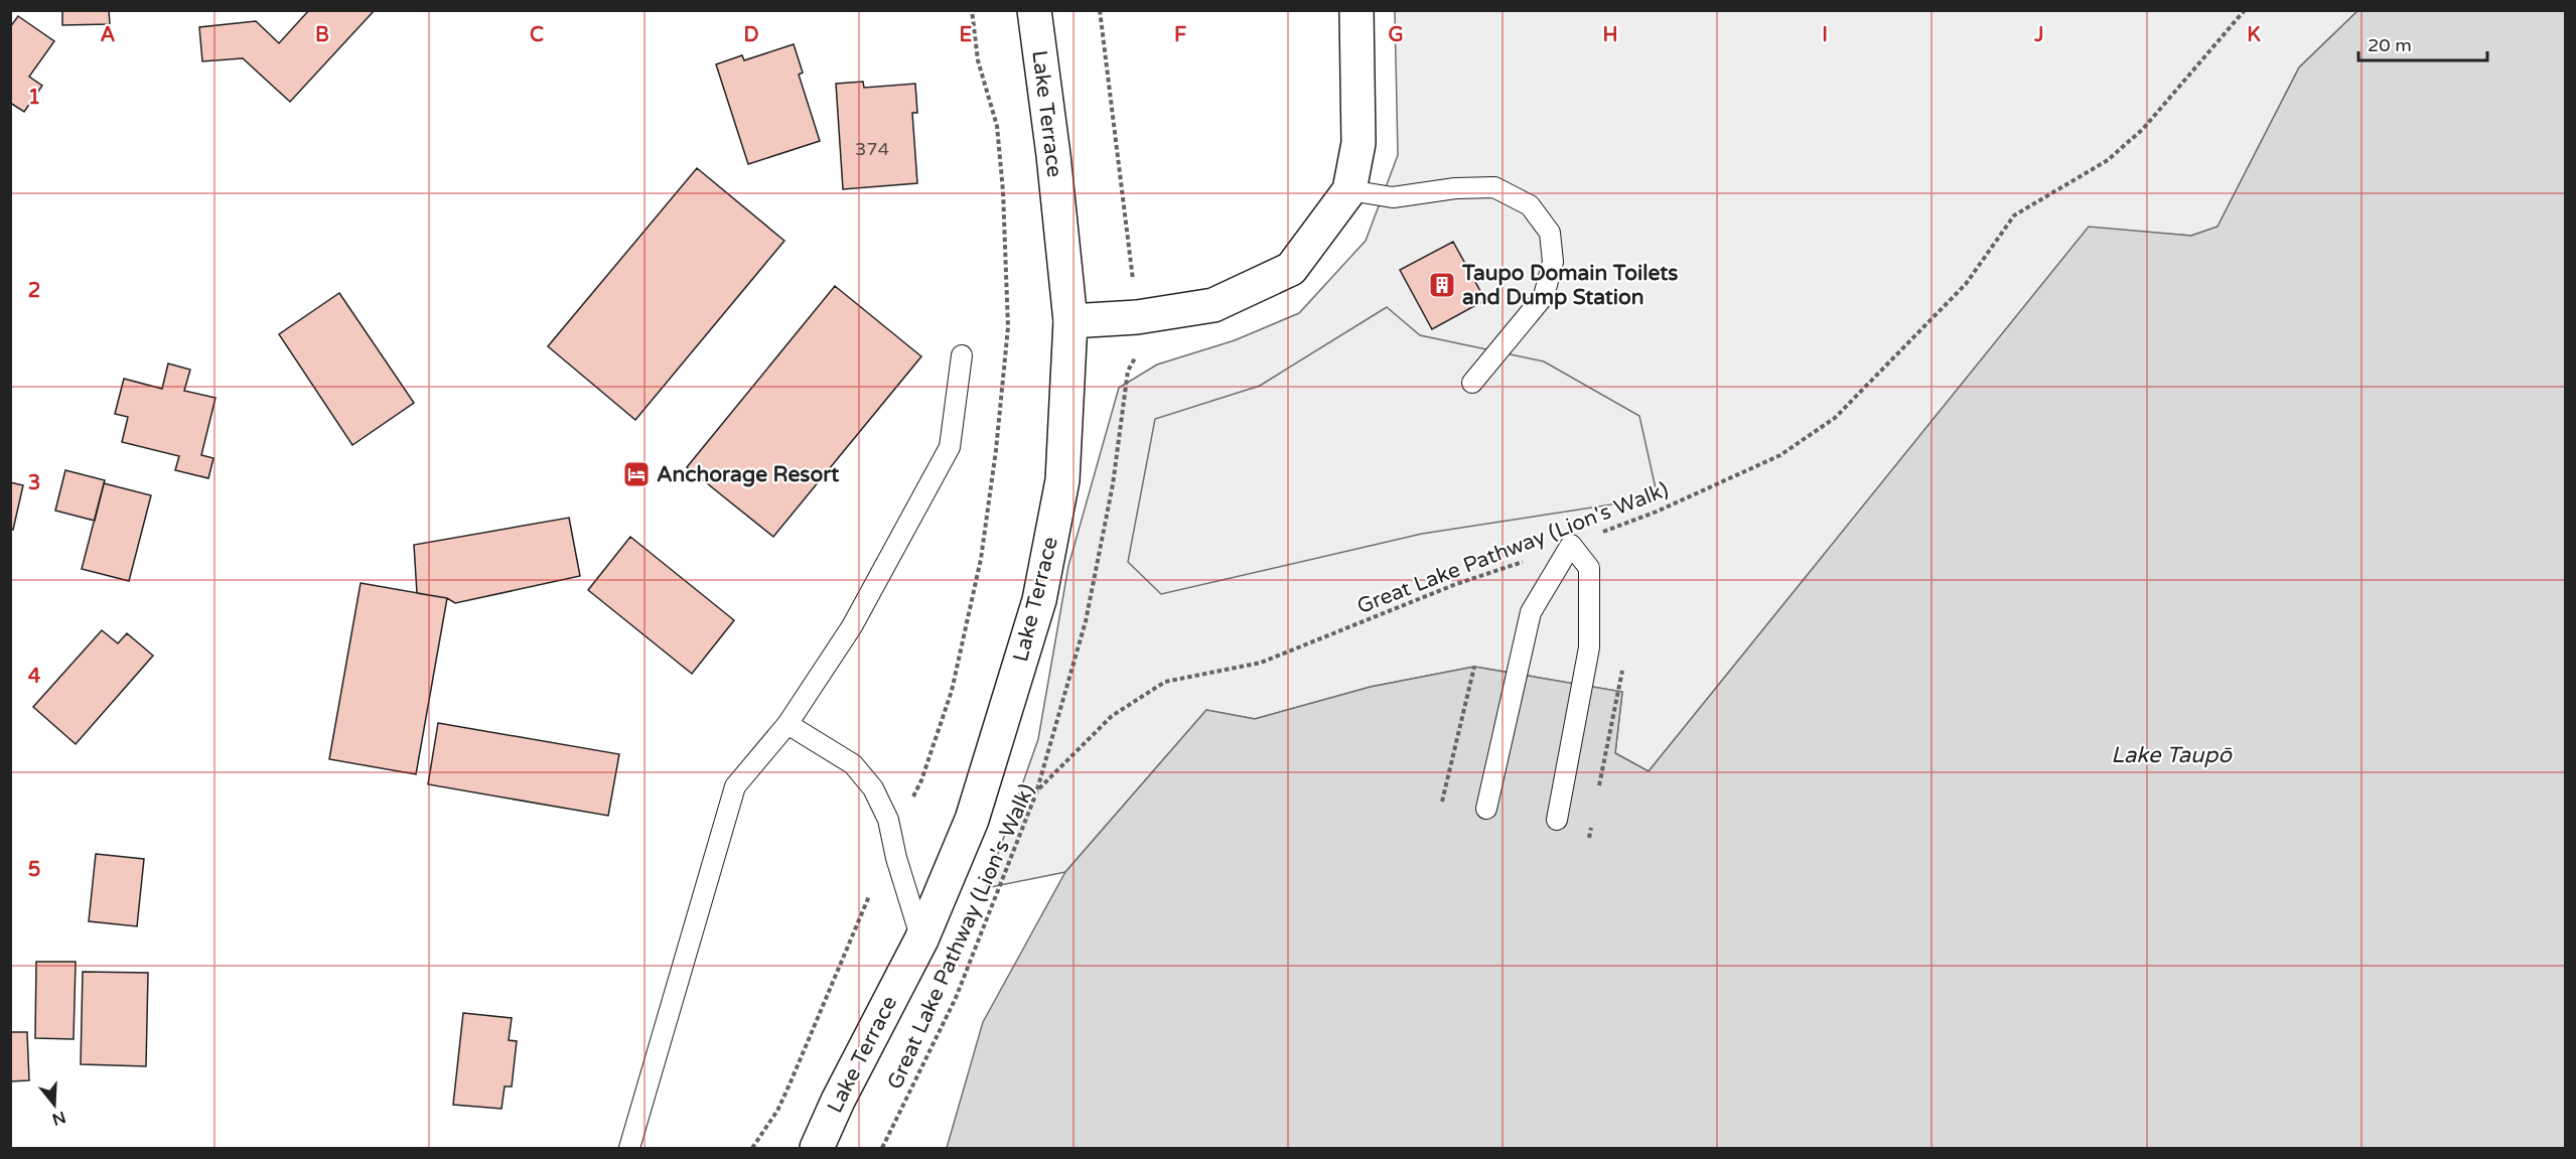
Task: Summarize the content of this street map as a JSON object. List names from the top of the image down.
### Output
{
  "streets": {
    "main road": ["Lake Terrace"],
    "path": ["Great Lake Pathway (Lion's Walk)"]
  },
  "water": ["Lake Taupō"],
  "places": {
    "building": ["Taupo Domain Toilets and Dump Station"],
    "hotel": ["Anchorage Resort"]
  },
  "house_numbers": ["374"],
  "scale_bar": "20 m",
  "north": "bottom",
  "grid": {
    "columns": [
      "A",
      "B",
      "C",
      "D",
      "E",
      "F",
      "G",
      "H",
      "I",
      "J",
      "K"
    ],
    "rows": [
      "1",
      "2",
      "3",
      "4",
      "5"
    ]
  }
}
